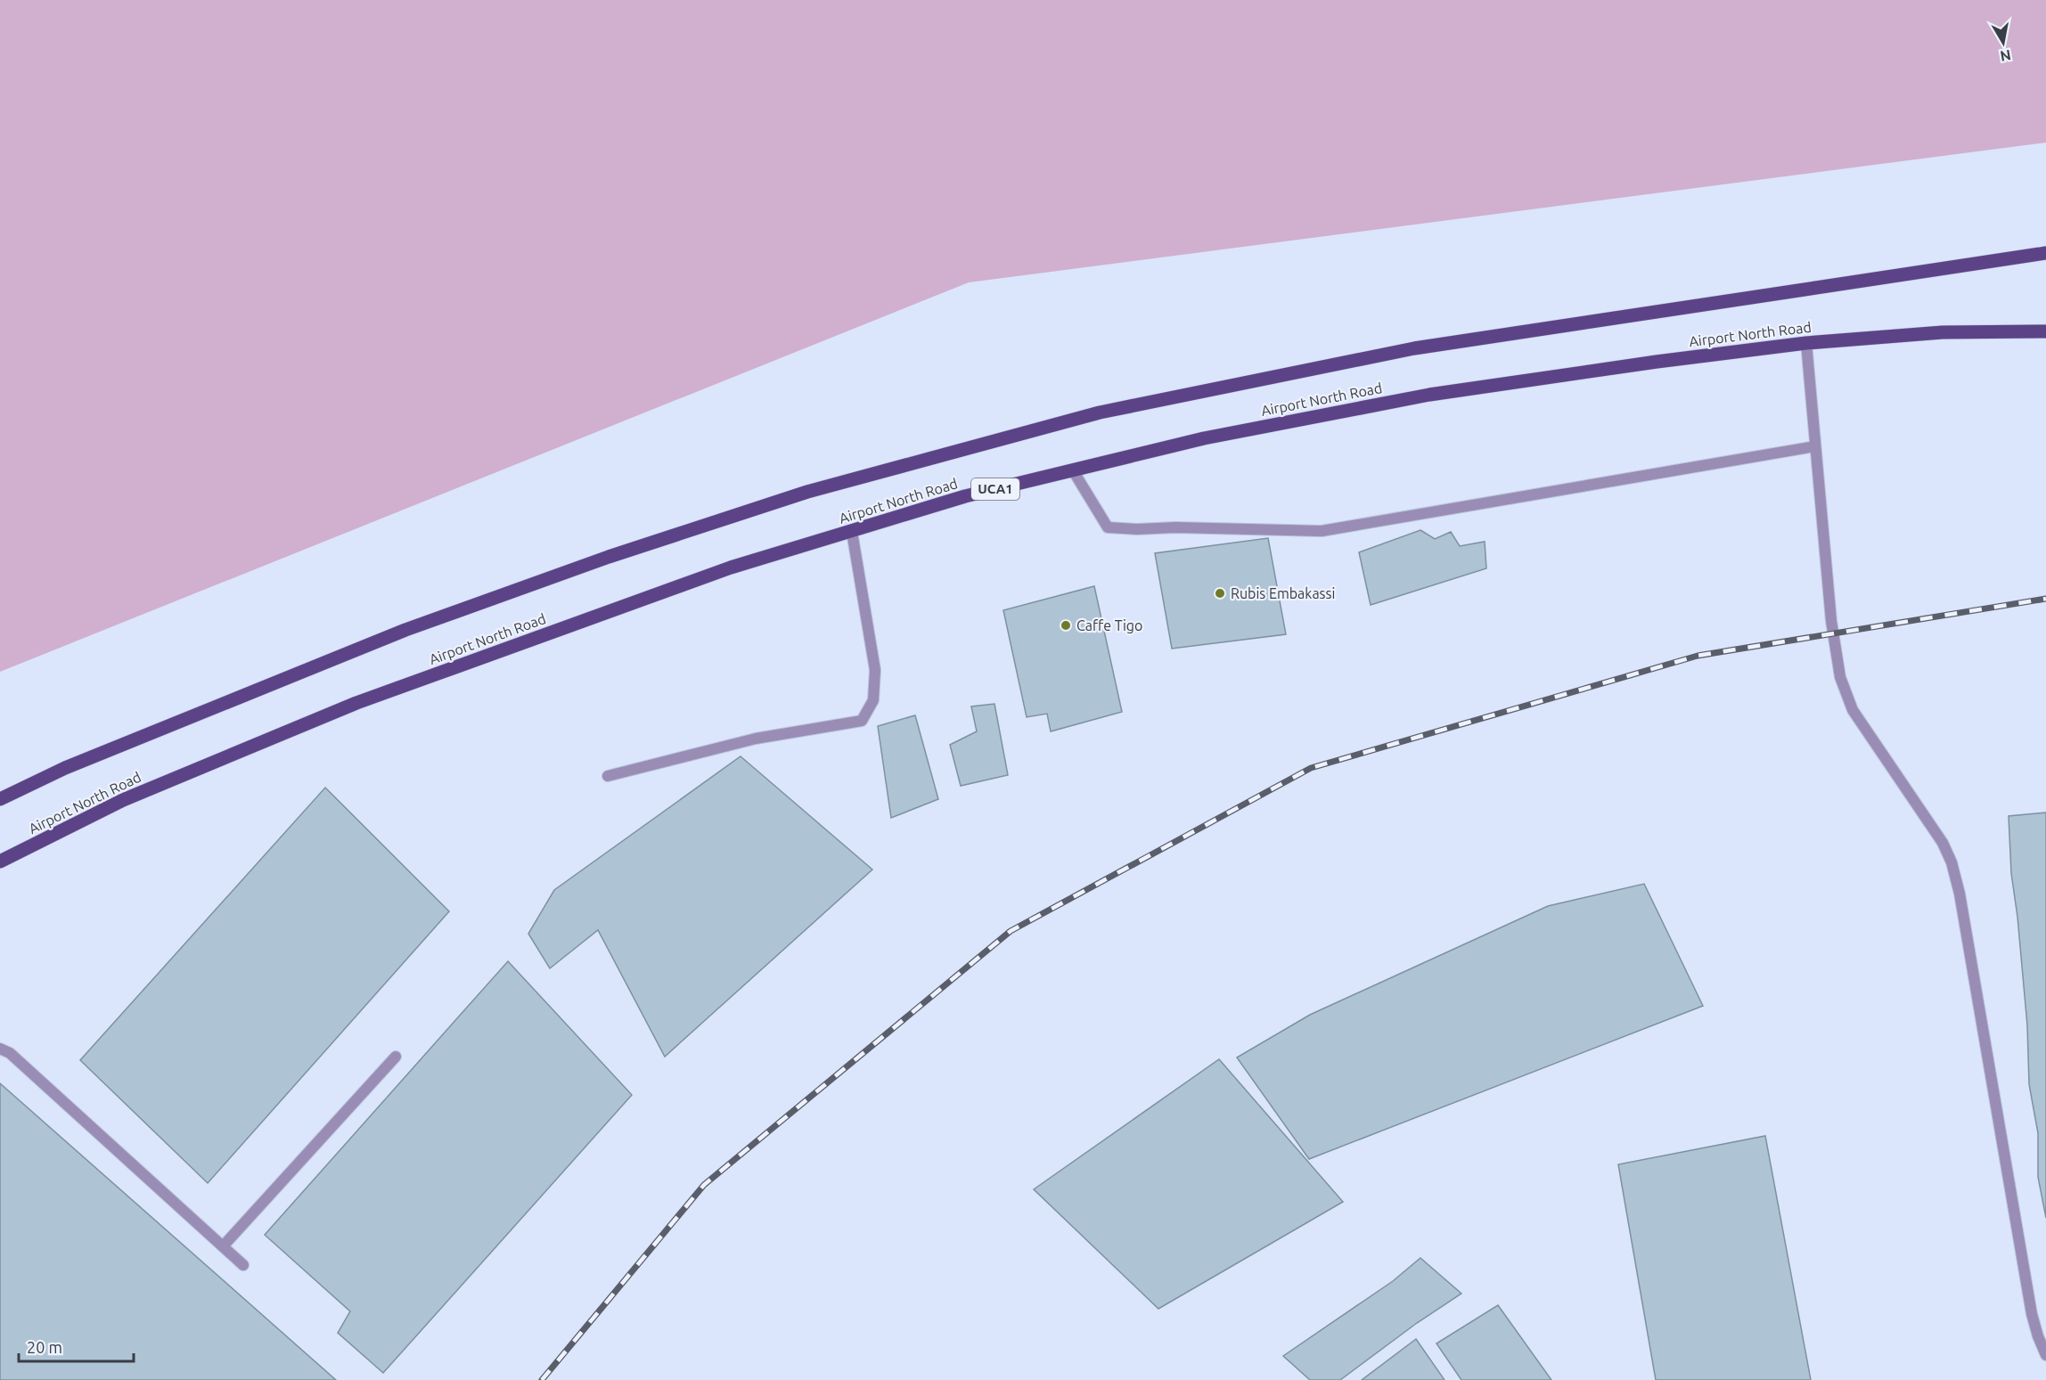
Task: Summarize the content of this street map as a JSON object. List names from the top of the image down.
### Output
{
  "streets": {
    "main road": ["Airport North Road", "UCA1"]
  },
  "places": ["Rubis Embakassi", "Caffe Tigo"],
  "scale_bar": "20 m",
  "north": "bottom"
}
